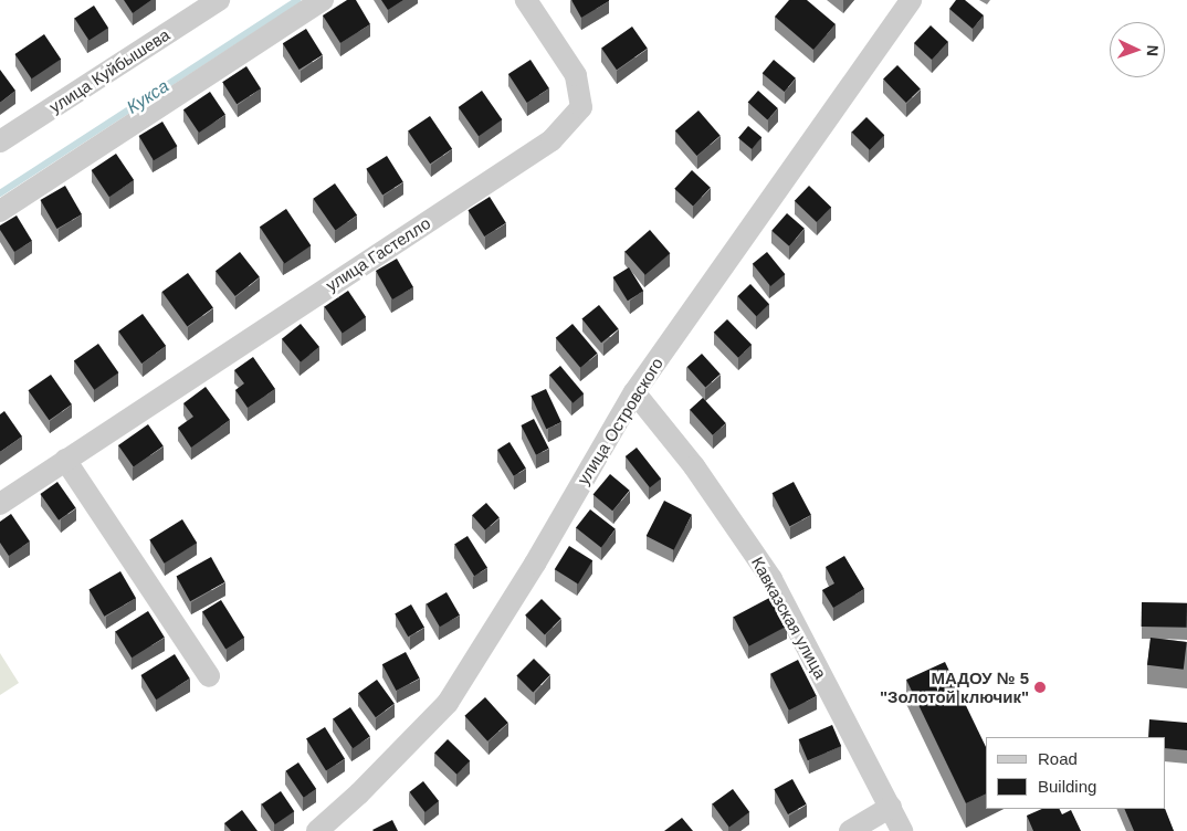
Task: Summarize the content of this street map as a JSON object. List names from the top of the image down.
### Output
{
  "streets": {
    "street": [
      "улица Куйбышева",
      "улица Гастелло",
      "улица Островского",
      "Кавказская улица"
    ]
  },
  "crossings": [
    ["улица Островского", "Кавказская улица"]
  ],
  "water": ["Кукса"],
  "places": ["МАДОУ № 5 \"Золотой ключик\""],
  "legend": ["Road", "Building"],
  "north": "right"
}
